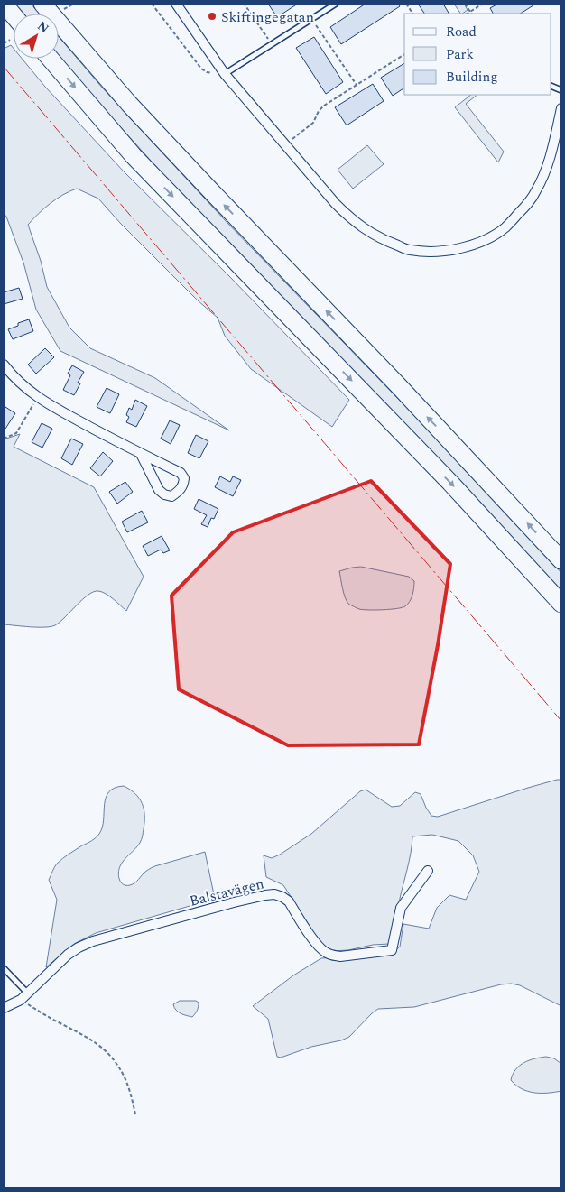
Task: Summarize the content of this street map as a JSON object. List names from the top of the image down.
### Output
{
  "streets": {
    "street": ["Balstavägen"]
  },
  "places": ["Skiftingegatan"],
  "legend": ["Road", "Park", "Building"],
  "north": "top right"
}
